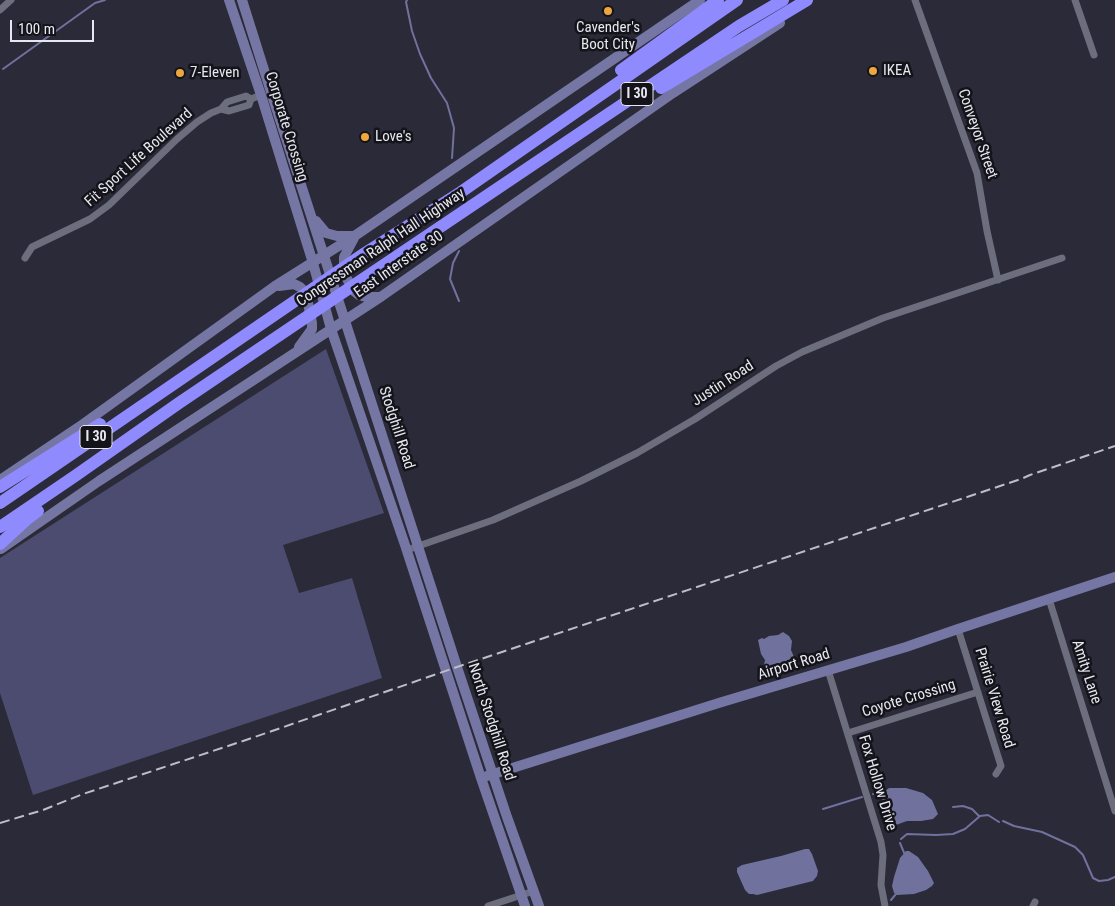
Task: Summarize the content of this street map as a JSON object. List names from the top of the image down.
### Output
{
  "streets": {
    "highway": ["I 30", "Congressman Ralph Hall Highway"],
    "main road": [
      "Corporate Crossing",
      "East Interstate 30",
      "Stodghill Road",
      "Airport Road",
      "North Stodghill Road"
    ],
    "street": [
      "Conveyor Street",
      "Fit Sport Life Boulevard",
      "Justin Road",
      "Amity Lane",
      "Prairie View Road",
      "Coyote Crossing",
      "Fox Hollow Drive"
    ]
  },
  "crossings": [
    ["Corporate Crossing", "Fit Sport Life Boulevard"],
    ["Corporate Crossing", "East Interstate 30"],
    ["Corporate Crossing", "Stodghill Road"],
    ["Conveyor Street", "Justin Road"],
    ["East Interstate 30", "Stodghill Road"],
    ["Justin Road", "Stodghill Road"],
    ["Justin Road", "North Stodghill Road"],
    ["Stodghill Road", "North Stodghill Road"],
    ["Airport Road", "Amity Lane"],
    ["Airport Road", "Prairie View Road"],
    ["Airport Road", "North Stodghill Road"],
    ["Airport Road", "Fox Hollow Drive"],
    ["Prairie View Road", "Coyote Crossing"],
    ["Coyote Crossing", "Fox Hollow Drive"]
  ],
  "places": [
    "Cavender's Boot City",
    "IKEA",
    "7-Eleven",
    "Love's"
  ],
  "scale_bar": "100 m"
}
